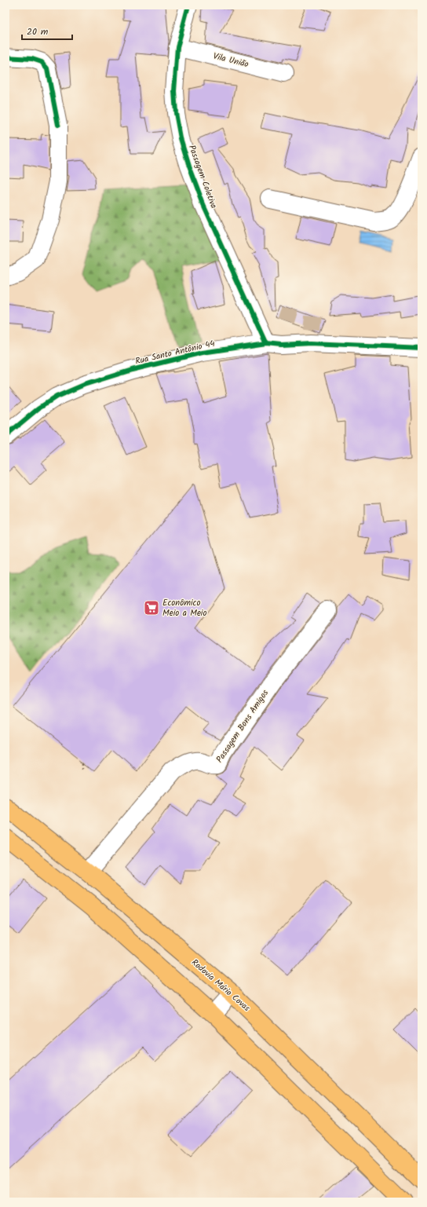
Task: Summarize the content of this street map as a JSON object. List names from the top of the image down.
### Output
{
  "streets": {
    "main road": ["Rodovia Mário Covas"],
    "street": [
      "Vila União",
      "Passagem Coletiva",
      "Rua Santo Antônio 44",
      "Passagem Bons Amigos"
    ]
  },
  "crossings": [
    ["Vila União", "Passagem Coletiva"],
    ["Passagem Coletiva", "Rua Santo Antônio 44"],
    ["Passagem Bons Amigos", "Rodovia Mário Covas"]
  ],
  "places": {
    "supermarket": ["Econômico Meio a Meio"]
  },
  "scale_bar": "20 m"
}
